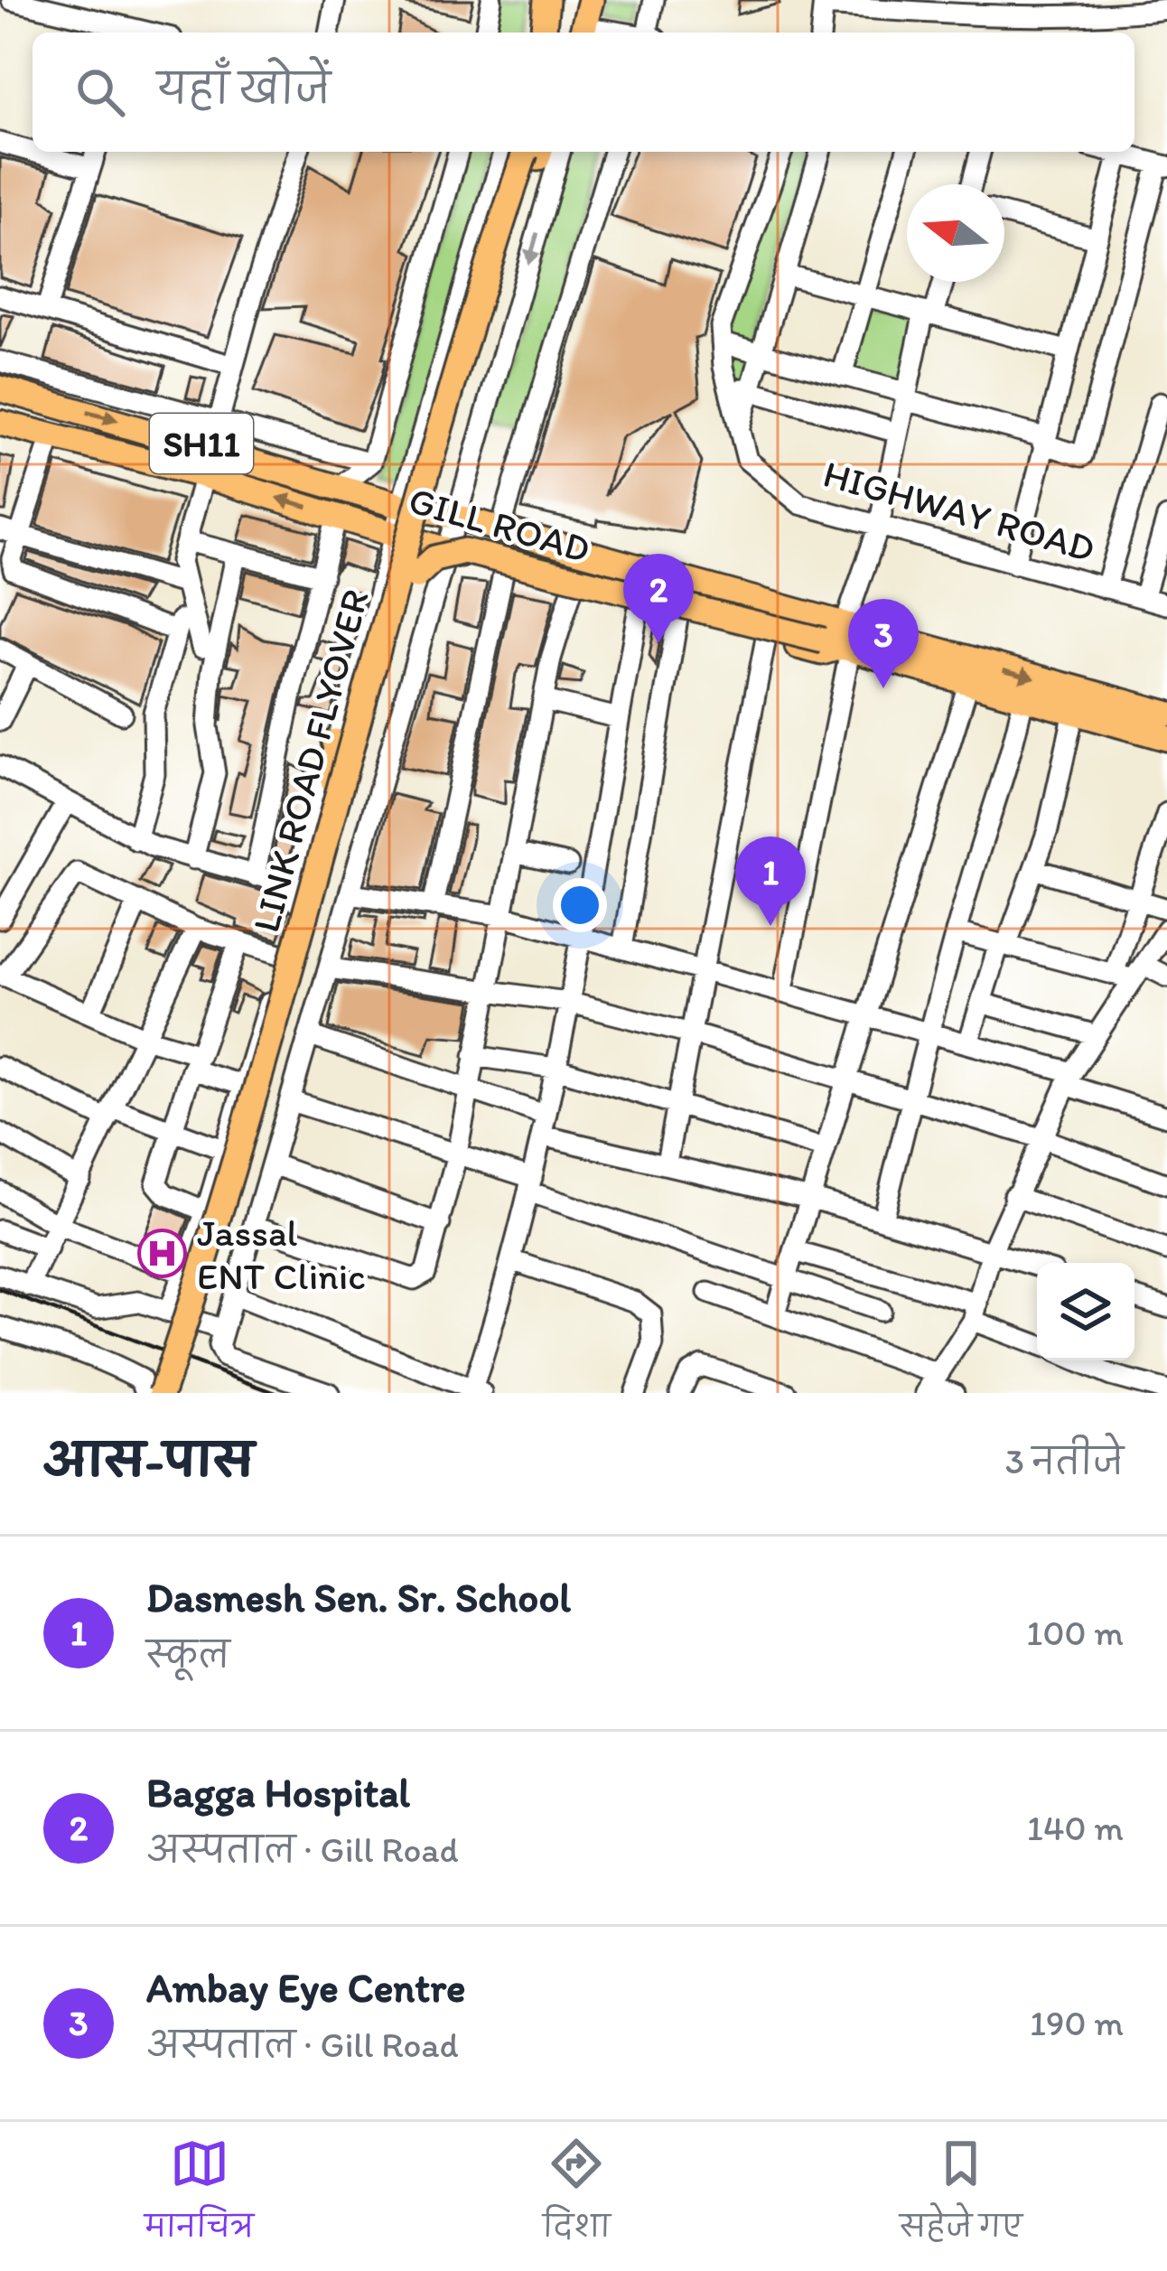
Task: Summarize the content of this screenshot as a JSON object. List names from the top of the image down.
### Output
{
  "streets": {
    "main road": ["SH11", "GILL ROAD", "LINK ROAD FLYOVER"],
    "street": ["HIGHWAY ROAD"]
  },
  "places": {
    "hospital": ["Jassal ENT Clinic"]
  },
  "north": "left",
  "page": {
    "search": "यहाँ खोजें",
    "pins": ["2", "3", "1"],
    "heading": ["आस-पास", "3 नतीजे"],
    "list": [
      {
        "mark": "1",
        "name": "Dasmesh Sen. Sr. School",
        "note": "स्कूल",
        "value": "100 m"
      },
      {
        "mark": "2",
        "name": "Bagga Hospital",
        "note": "अस्पताल · Gill Road",
        "value": "140 m"
      },
      {
        "mark": "3",
        "name": "Ambay Eye Centre",
        "note": "अस्पताल · Gill Road",
        "value": "190 m"
      }
    ],
    "nav": ["मानचित्र", "दिशा", "सहेजे गए"]
  }
}
